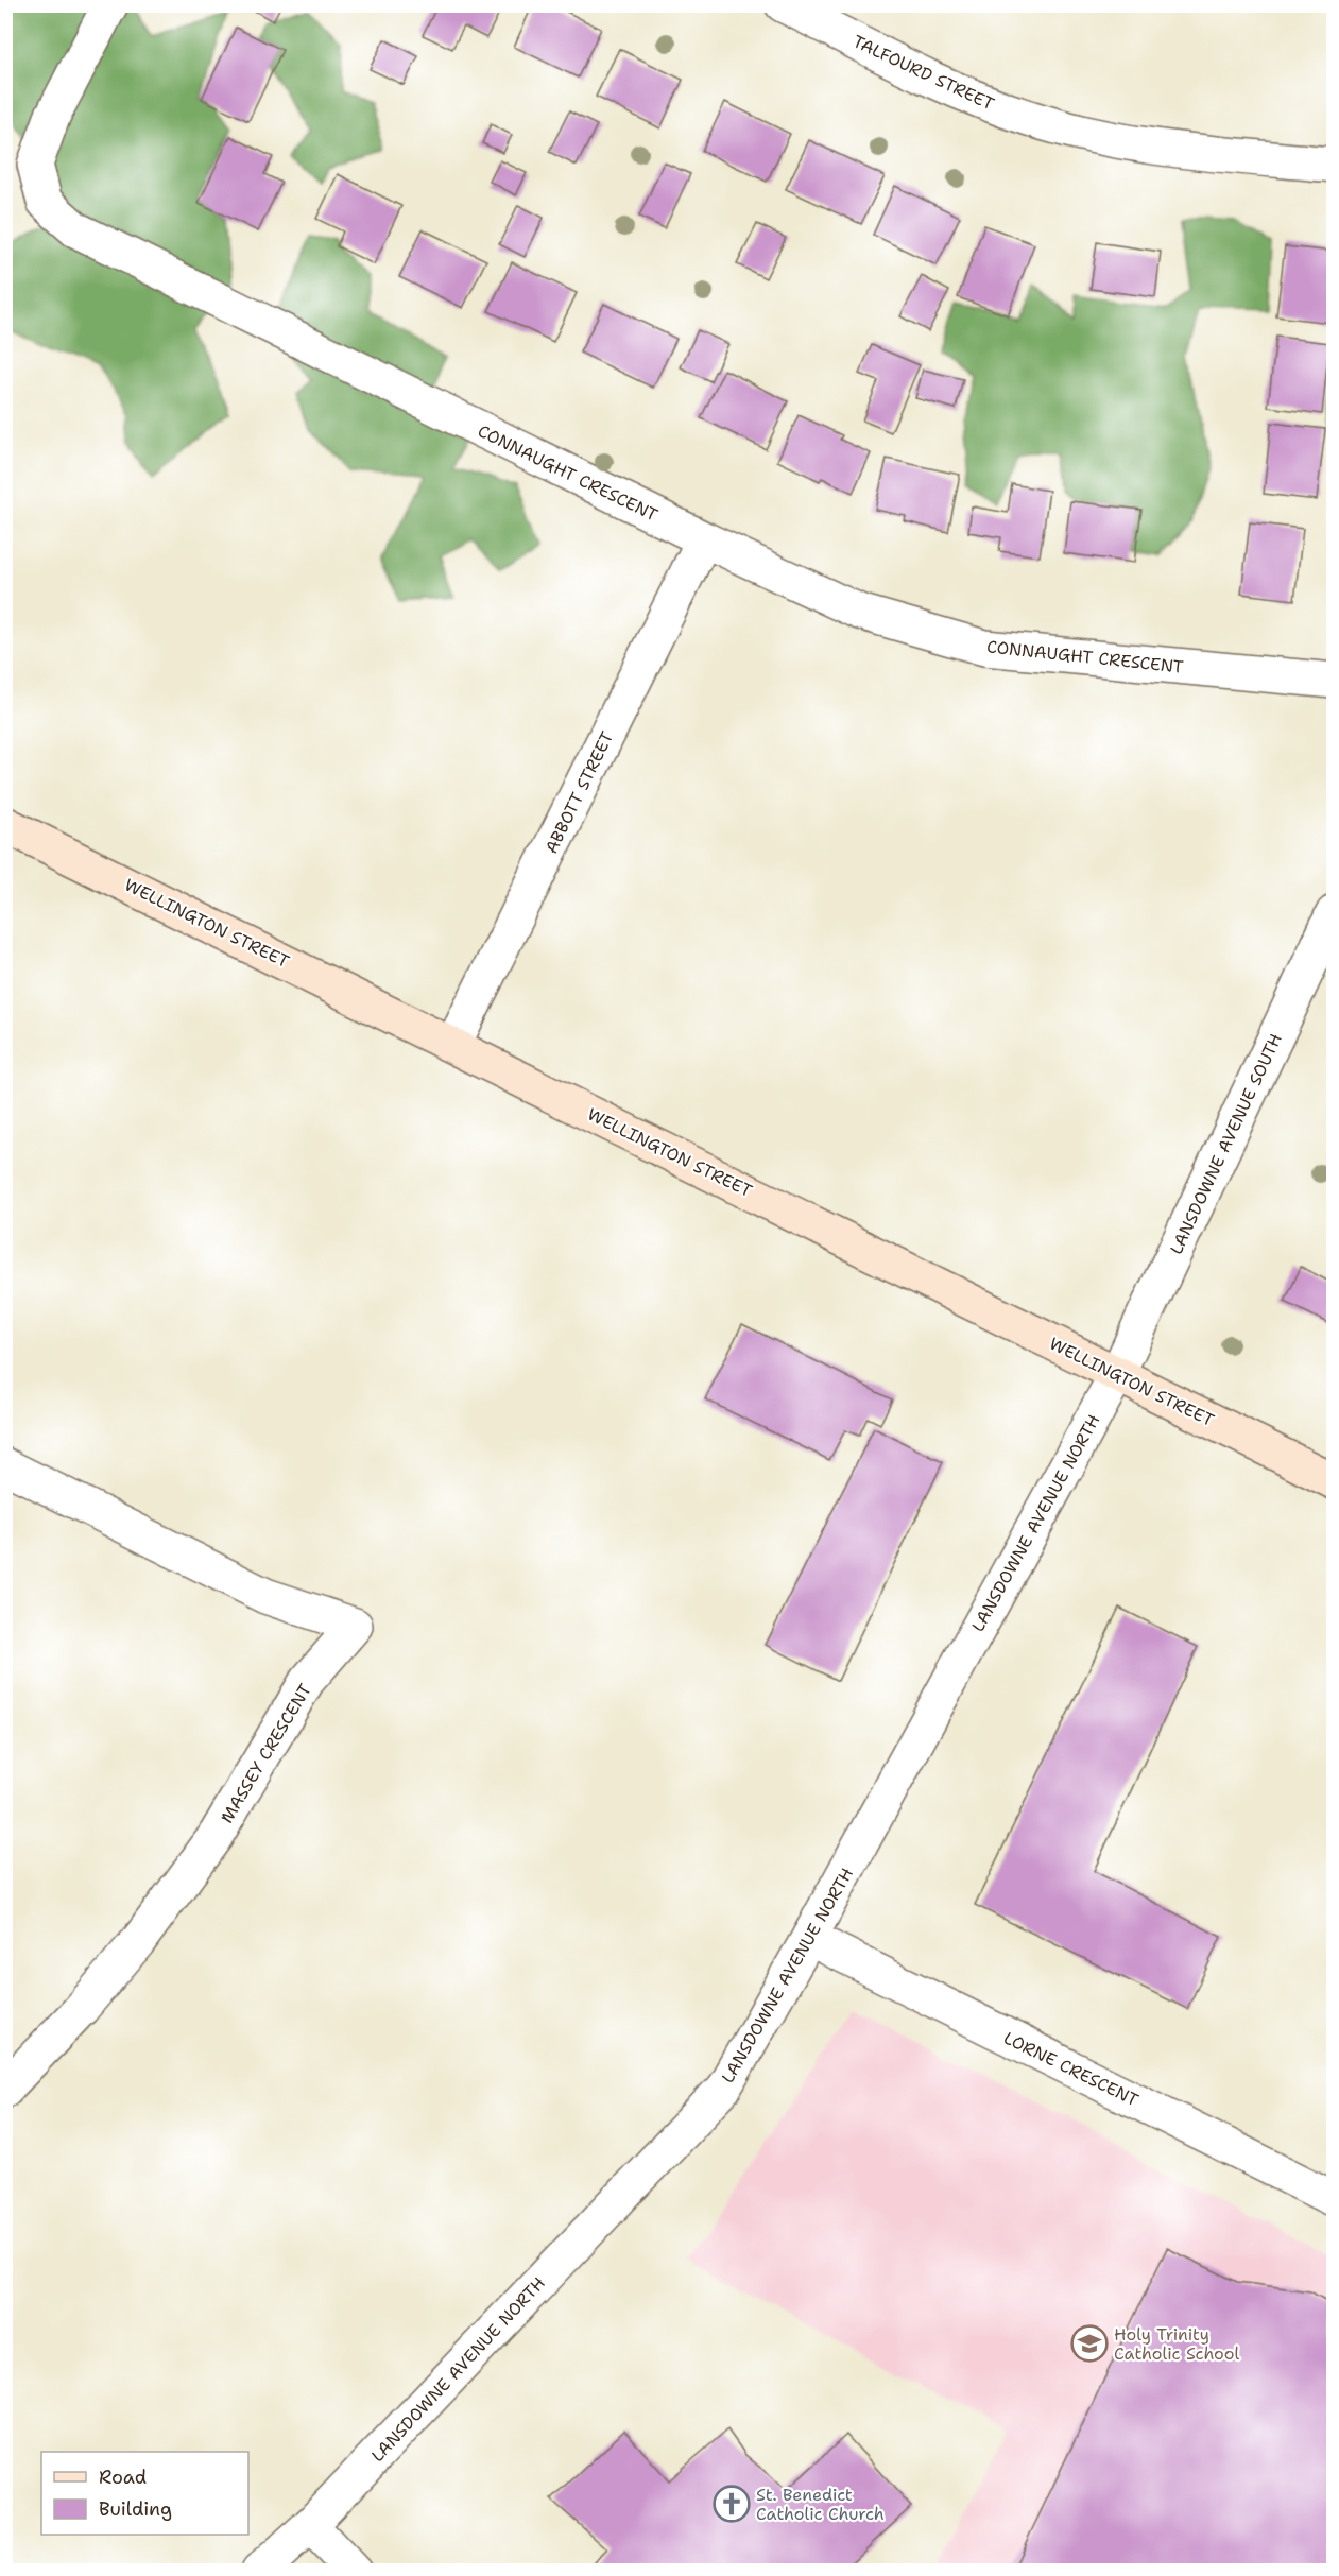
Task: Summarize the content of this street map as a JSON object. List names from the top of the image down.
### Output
{
  "streets": {
    "main road": ["WELLINGTON STREET"],
    "street": [
      "TALFOURD STREET",
      "CONNAUGHT CRESCENT",
      "ABBOTT STREET",
      "LANSDOWNE AVENUE SOUTH",
      "LANSDOWNE AVENUE NORTH",
      "MASSEY CRESCENT",
      "LORNE CRESCENT"
    ]
  },
  "crossings": [
    ["CONNAUGHT CRESCENT", "ABBOTT STREET"],
    ["ABBOTT STREET", "WELLINGTON STREET"],
    ["WELLINGTON STREET", "LANSDOWNE AVENUE SOUTH"],
    ["WELLINGTON STREET", "LANSDOWNE AVENUE NORTH"],
    ["LANSDOWNE AVENUE SOUTH", "LANSDOWNE AVENUE NORTH"],
    ["LANSDOWNE AVENUE NORTH", "LORNE CRESCENT"]
  ],
  "places": {
    "school or university": ["Holy Trinity Catholic School"],
    "church": ["St. Benedict Catholic Church"]
  },
  "legend": ["Road", "Building"]
}
